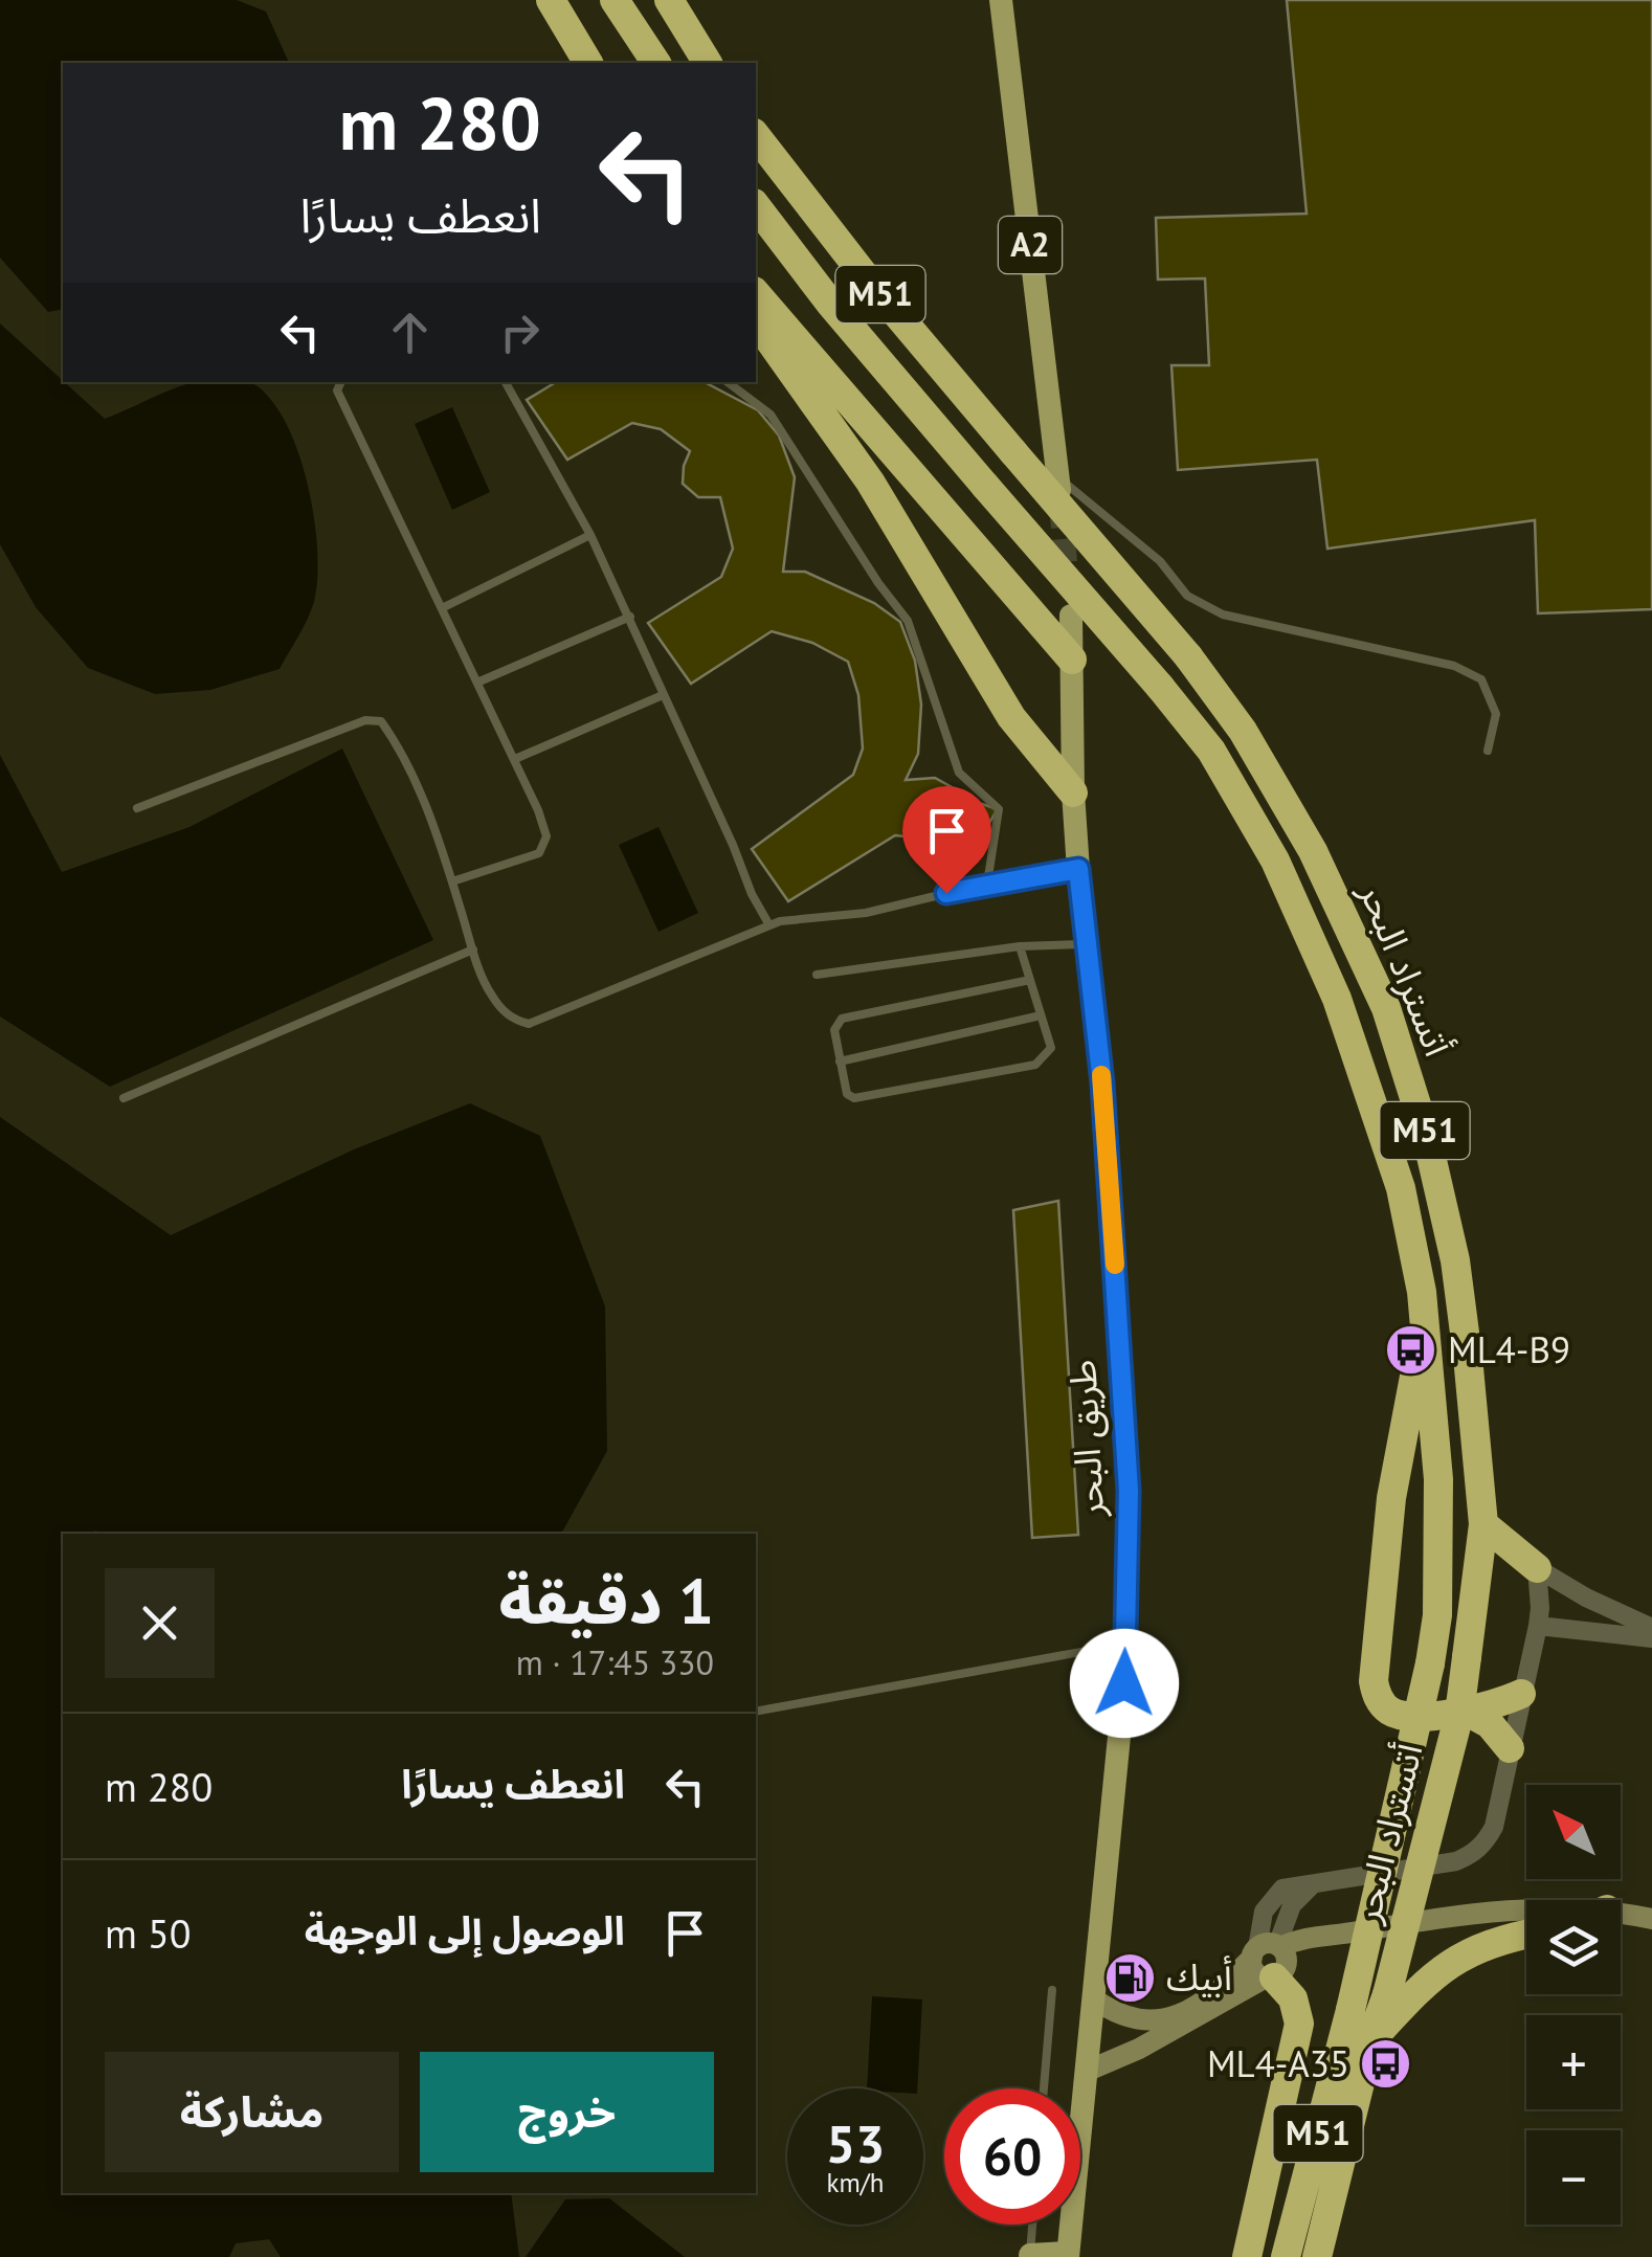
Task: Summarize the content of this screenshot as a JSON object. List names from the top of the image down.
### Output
{
  "streets": {
    "highway": ["M51", "أتستراد البحر"],
    "main road": ["A2", "طريق البحر"]
  },
  "places": {
    "bus stop": ["ML4-B9", "ML4-A35"],
    "fuel station": ["أبيك"]
  },
  "north": "top left",
  "page": {
    "turn": ["280 m", "انعطف يسارًا"],
    "heading": ["1 دقيقة", "330 m · 17:45"],
    "list": [
      {
        "name": "انعطف يسارًا",
        "value": "280 m"
      },
      {
        "name": "الوصول إلى الوجهة",
        "value": "50 m"
      }
    ],
    "map_buttons": ["+", "−"],
    "buttons": ["خروج", "مشاركة"],
    "speed": "53 km/h",
    "limit": "60"
  }
}
